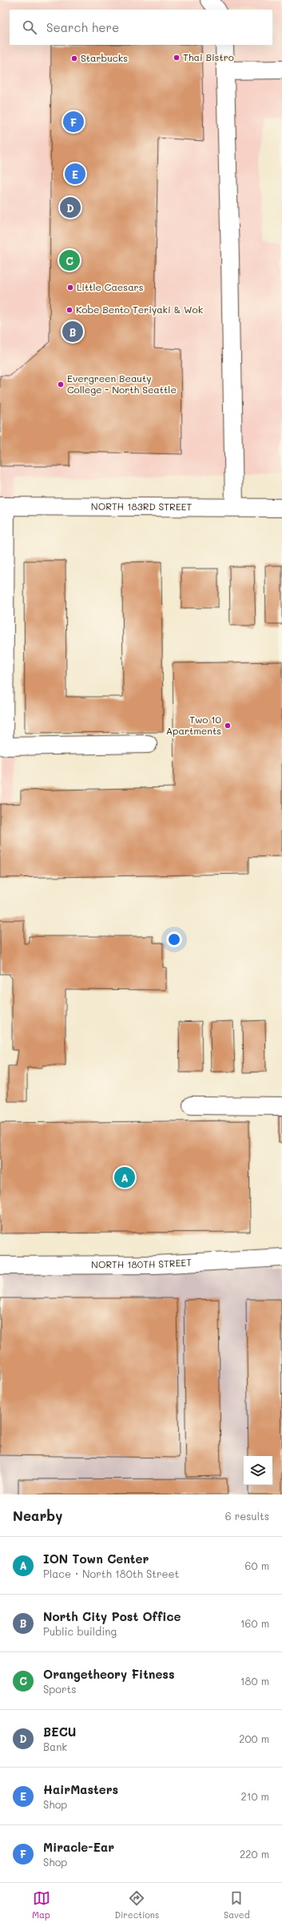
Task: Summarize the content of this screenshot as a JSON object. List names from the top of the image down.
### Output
{
  "streets": {
    "street": ["NORTH 183RD STREET", "NORTH 180TH STREET"]
  },
  "places": [
    "Thai Bistro",
    "Starbucks",
    "Little Caesars",
    "Kobe Bento Teriyaki & Wok",
    "Evergreen Beauty College - North Seattle",
    "Two 10 Apartments"
  ],
  "page": {
    "search": "Search here",
    "pins": [
      "F",
      "E",
      "D",
      "C",
      "B",
      "A"
    ],
    "heading": ["Nearby", "6 results"],
    "list": [
      {
        "mark": "A",
        "name": "ION Town Center",
        "note": "Place · North 180th Street",
        "value": "60 m"
      },
      {
        "mark": "B",
        "name": "North City Post Office",
        "note": "Public building",
        "value": "160 m"
      },
      {
        "mark": "C",
        "name": "Orangetheory Fitness",
        "note": "Sports",
        "value": "180 m"
      },
      {
        "mark": "D",
        "name": "BECU",
        "note": "Bank",
        "value": "200 m"
      },
      {
        "mark": "E",
        "name": "HairMasters",
        "note": "Shop",
        "value": "210 m"
      },
      {
        "mark": "F",
        "name": "Miracle-Ear",
        "note": "Shop",
        "value": "220 m"
      }
    ],
    "nav": ["Map", "Directions", "Saved"]
  }
}
